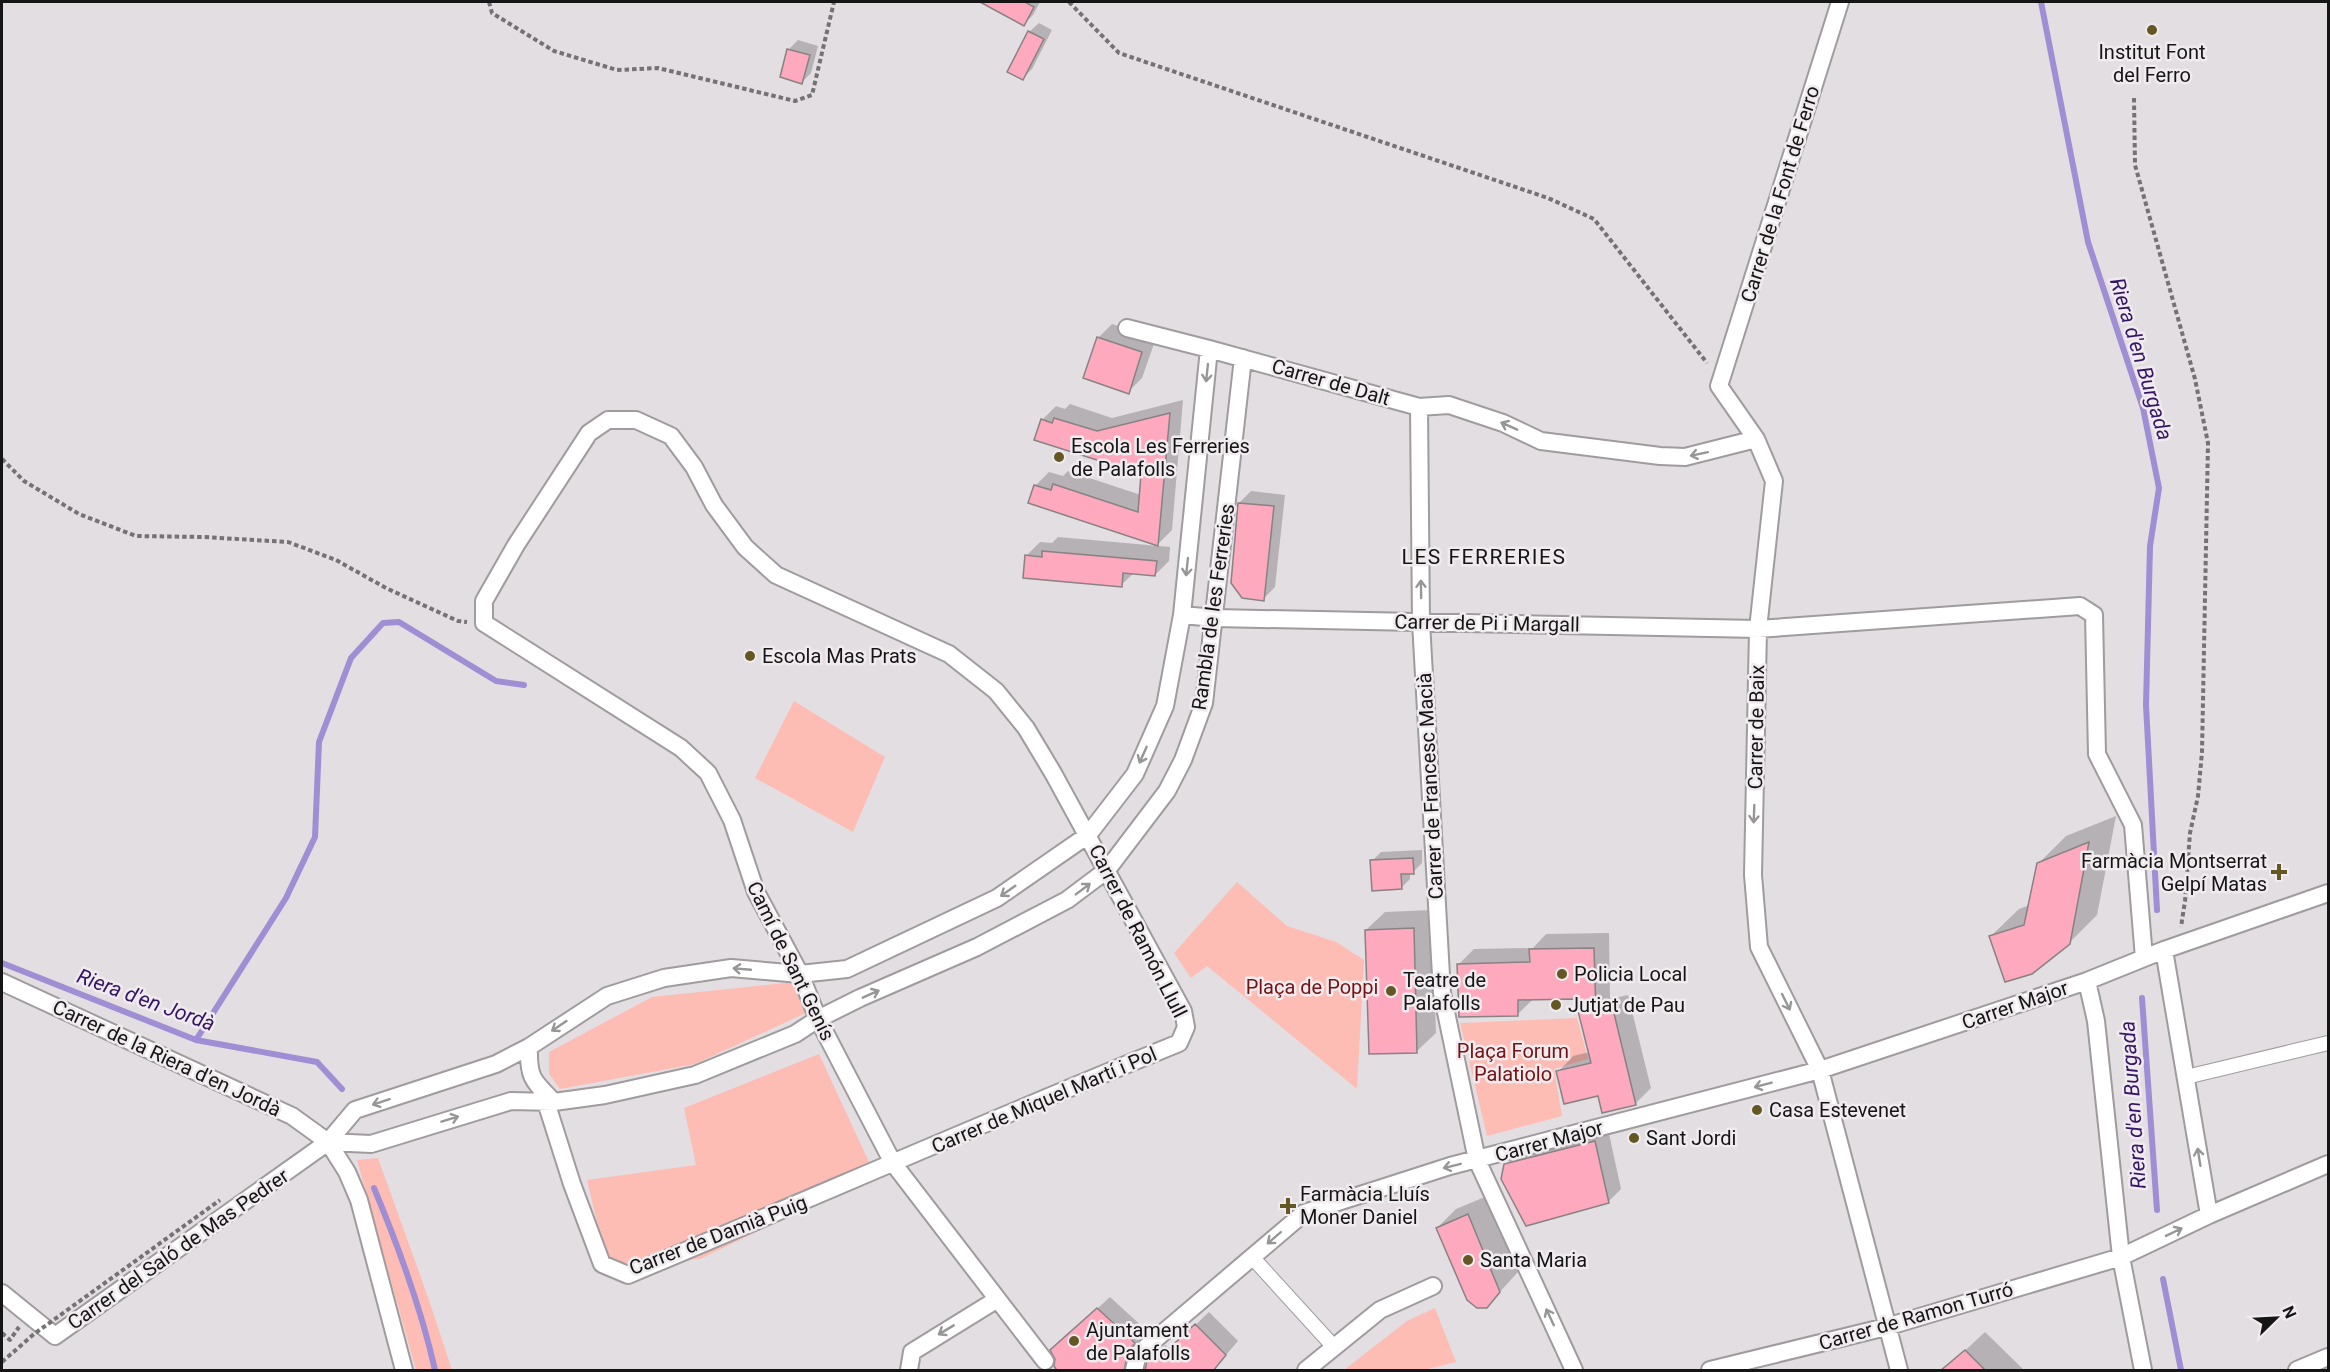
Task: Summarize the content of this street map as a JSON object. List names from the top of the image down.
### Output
{
  "streets": {
    "street": [
      "Carrer de la Font de Ferro",
      "Carrer de Dalt",
      "Rambla de les Ferreries",
      "Carrer de Pi i Margall",
      "Carrer de Baix",
      "Carrer de Francesc Macià",
      "Carrer de Ramón Llull",
      "Camí de Sant Genís",
      "Carrer Major",
      "Carrer de la Riera d'en Jordà",
      "Carrer de Miquel Martí i Pol",
      "Carrer de Damià Puig",
      "Carrer del Saló de Mas Pedrer",
      "Carrer de Ramon Turró"
    ]
  },
  "crossings": [
    ["Carrer de la Font de Ferro", "Carrer de Baix"],
    ["Carrer de Dalt", "Rambla de les Ferreries"],
    ["Carrer de Dalt", "Carrer de Baix"],
    ["Carrer de Dalt", "Carrer de Francesc Macià"],
    ["Rambla de les Ferreries", "Carrer de Pi i Margall"],
    ["Rambla de les Ferreries", "Carrer de Ramón Llull"],
    ["Rambla de les Ferreries", "Camí de Sant Genís"],
    ["Rambla de les Ferreries", "Carrer del Saló de Mas Pedrer"],
    ["Carrer de Pi i Margall", "Carrer de Baix"],
    ["Carrer de Pi i Margall", "Carrer de Francesc Macià"],
    ["Carrer de Pi i Margall", "Carrer Major"],
    ["Carrer de Baix", "Carrer Major"],
    ["Carrer de Baix", "Carrer de Ramon Turró"],
    ["Carrer de Francesc Macià", "Carrer Major"],
    ["Carrer de Ramón Llull", "Camí de Sant Genís"],
    ["Carrer de Ramón Llull", "Carrer de Miquel Martí i Pol"],
    ["Camí de Sant Genís", "Carrer de Miquel Martí i Pol"],
    ["Camí de Sant Genís", "Carrer de Damià Puig"],
    ["Camí de Sant Genís", "Carrer del Saló de Mas Pedrer"],
    ["Carrer de la Riera d'en Jordà", "Carrer del Saló de Mas Pedrer"],
    ["Carrer de Miquel Martí i Pol", "Carrer de Damià Puig"]
  ],
  "one_way": [
    "Carrer de Dalt",
    "Carrer de Baix",
    "Carrer de Francesc Macià",
    "Carrer Major"
  ],
  "districts": ["LES FERRERIES"],
  "water": ["Riera d'en Burgada", "Riera d'en Jordà"],
  "parks": ["Plaça de Poppi", "Plaça Forum Palatiolo"],
  "places": {
    "other": [
      "Institut Font del Ferro",
      "Escola Les Ferreries de Palafolls",
      "Escola Mas Prats",
      "Policia Local",
      "Teatre de Palafolls",
      "Jutjat de Pau",
      "Casa Estevenet",
      "Sant Jordi",
      "Santa Maria",
      "Ajuntament de Palafolls"
    ],
    "health": ["Farmàcia Montserrat Gelpí Matas", "Farmàcia Lluís Moner Daniel"]
  },
  "north": "top right"
}
